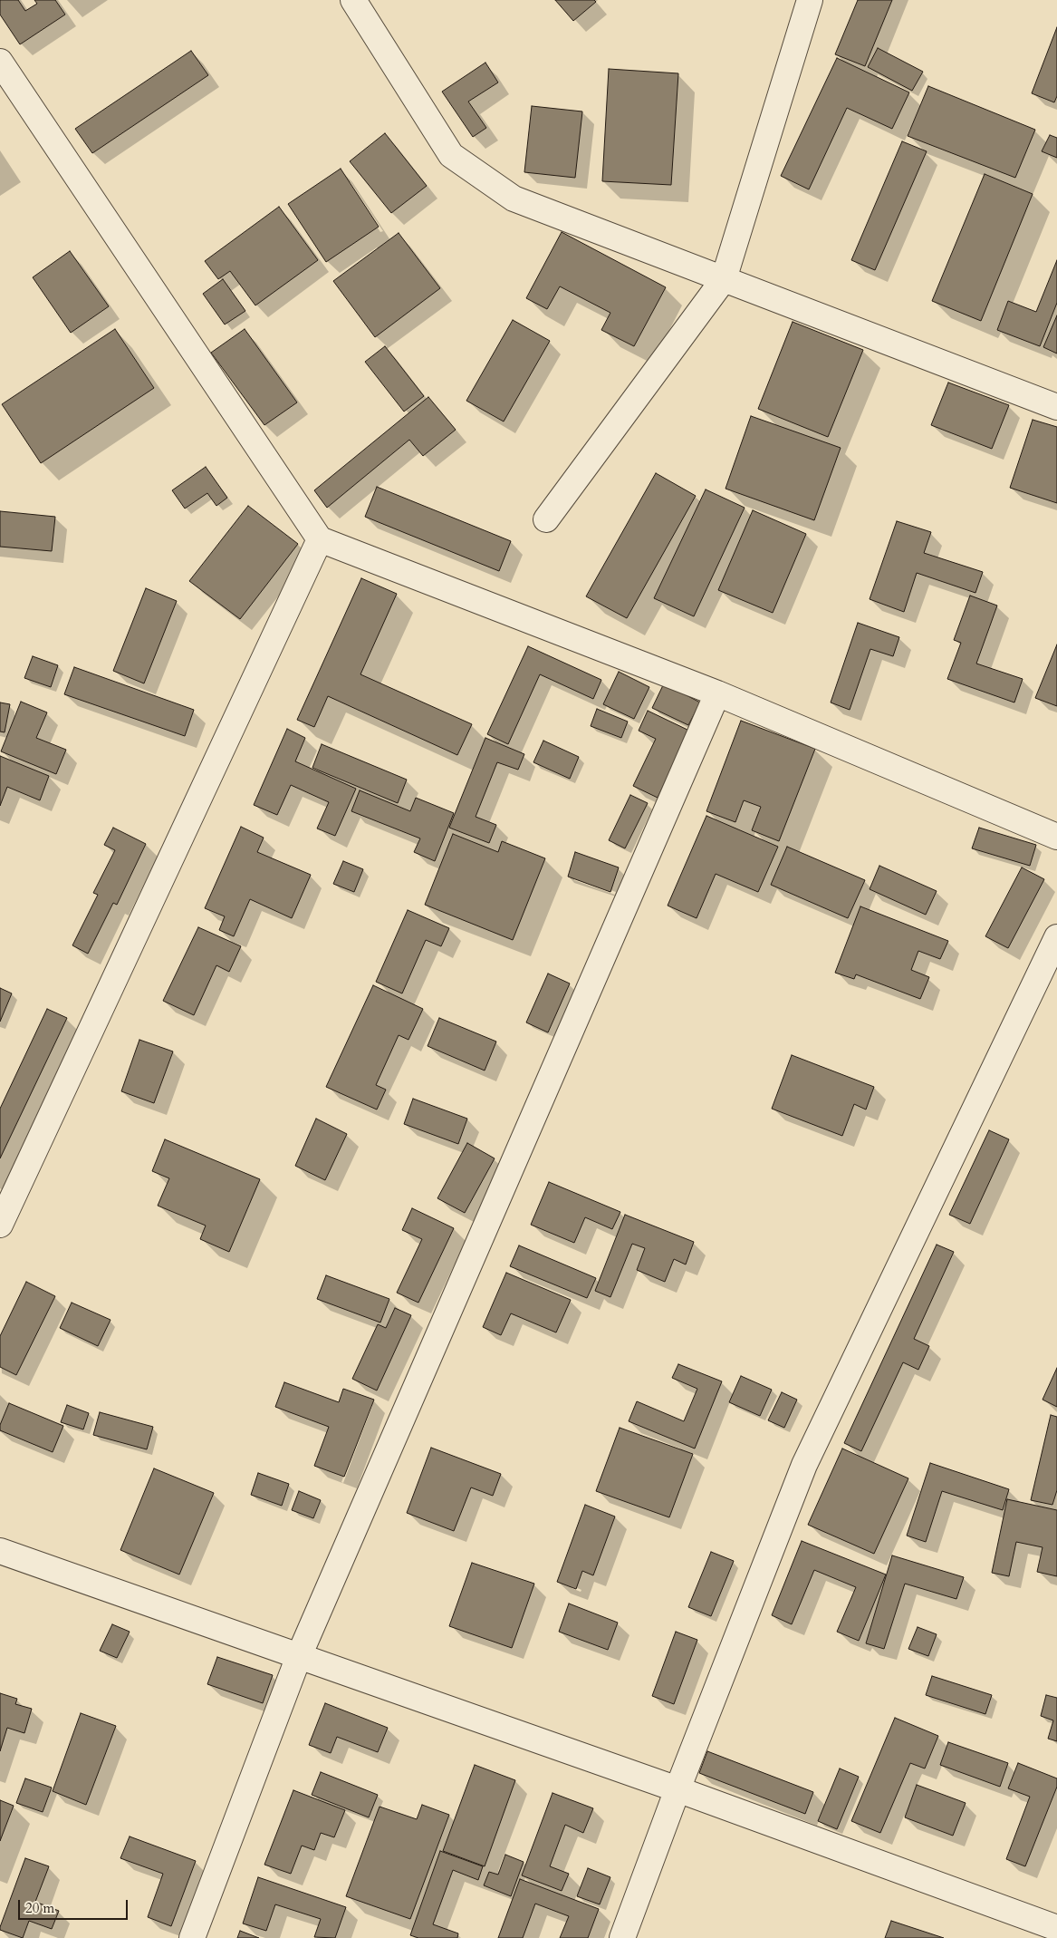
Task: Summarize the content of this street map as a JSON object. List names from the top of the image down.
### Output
{
  "scale_bar": "20 m"
}
